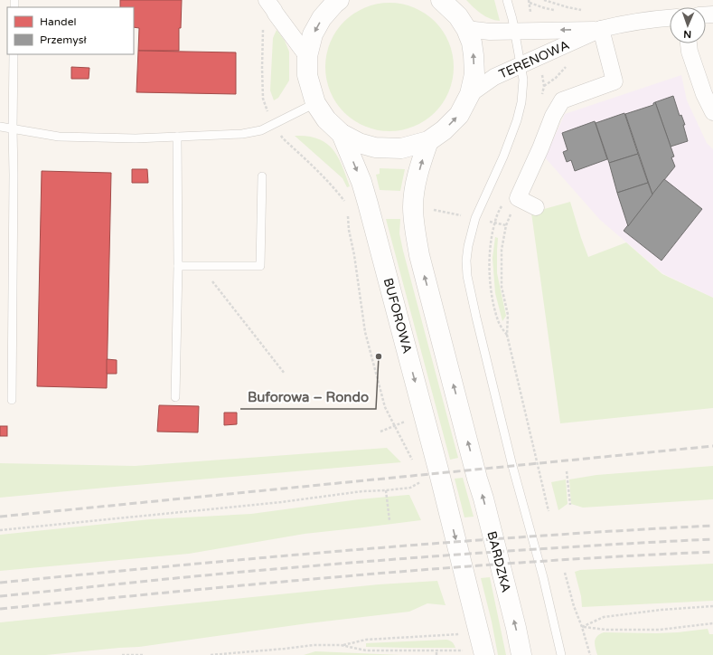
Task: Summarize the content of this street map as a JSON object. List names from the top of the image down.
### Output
{
  "streets": {
    "main road": ["BUFOROWA", "BARDZKA"],
    "street": ["TERENOWA"]
  },
  "one_way": ["BUFOROWA", "BARDZKA"],
  "places": ["Buforowa – Rondo"],
  "legend": ["Handel", "Przemysł"],
  "north": "bottom"
}
